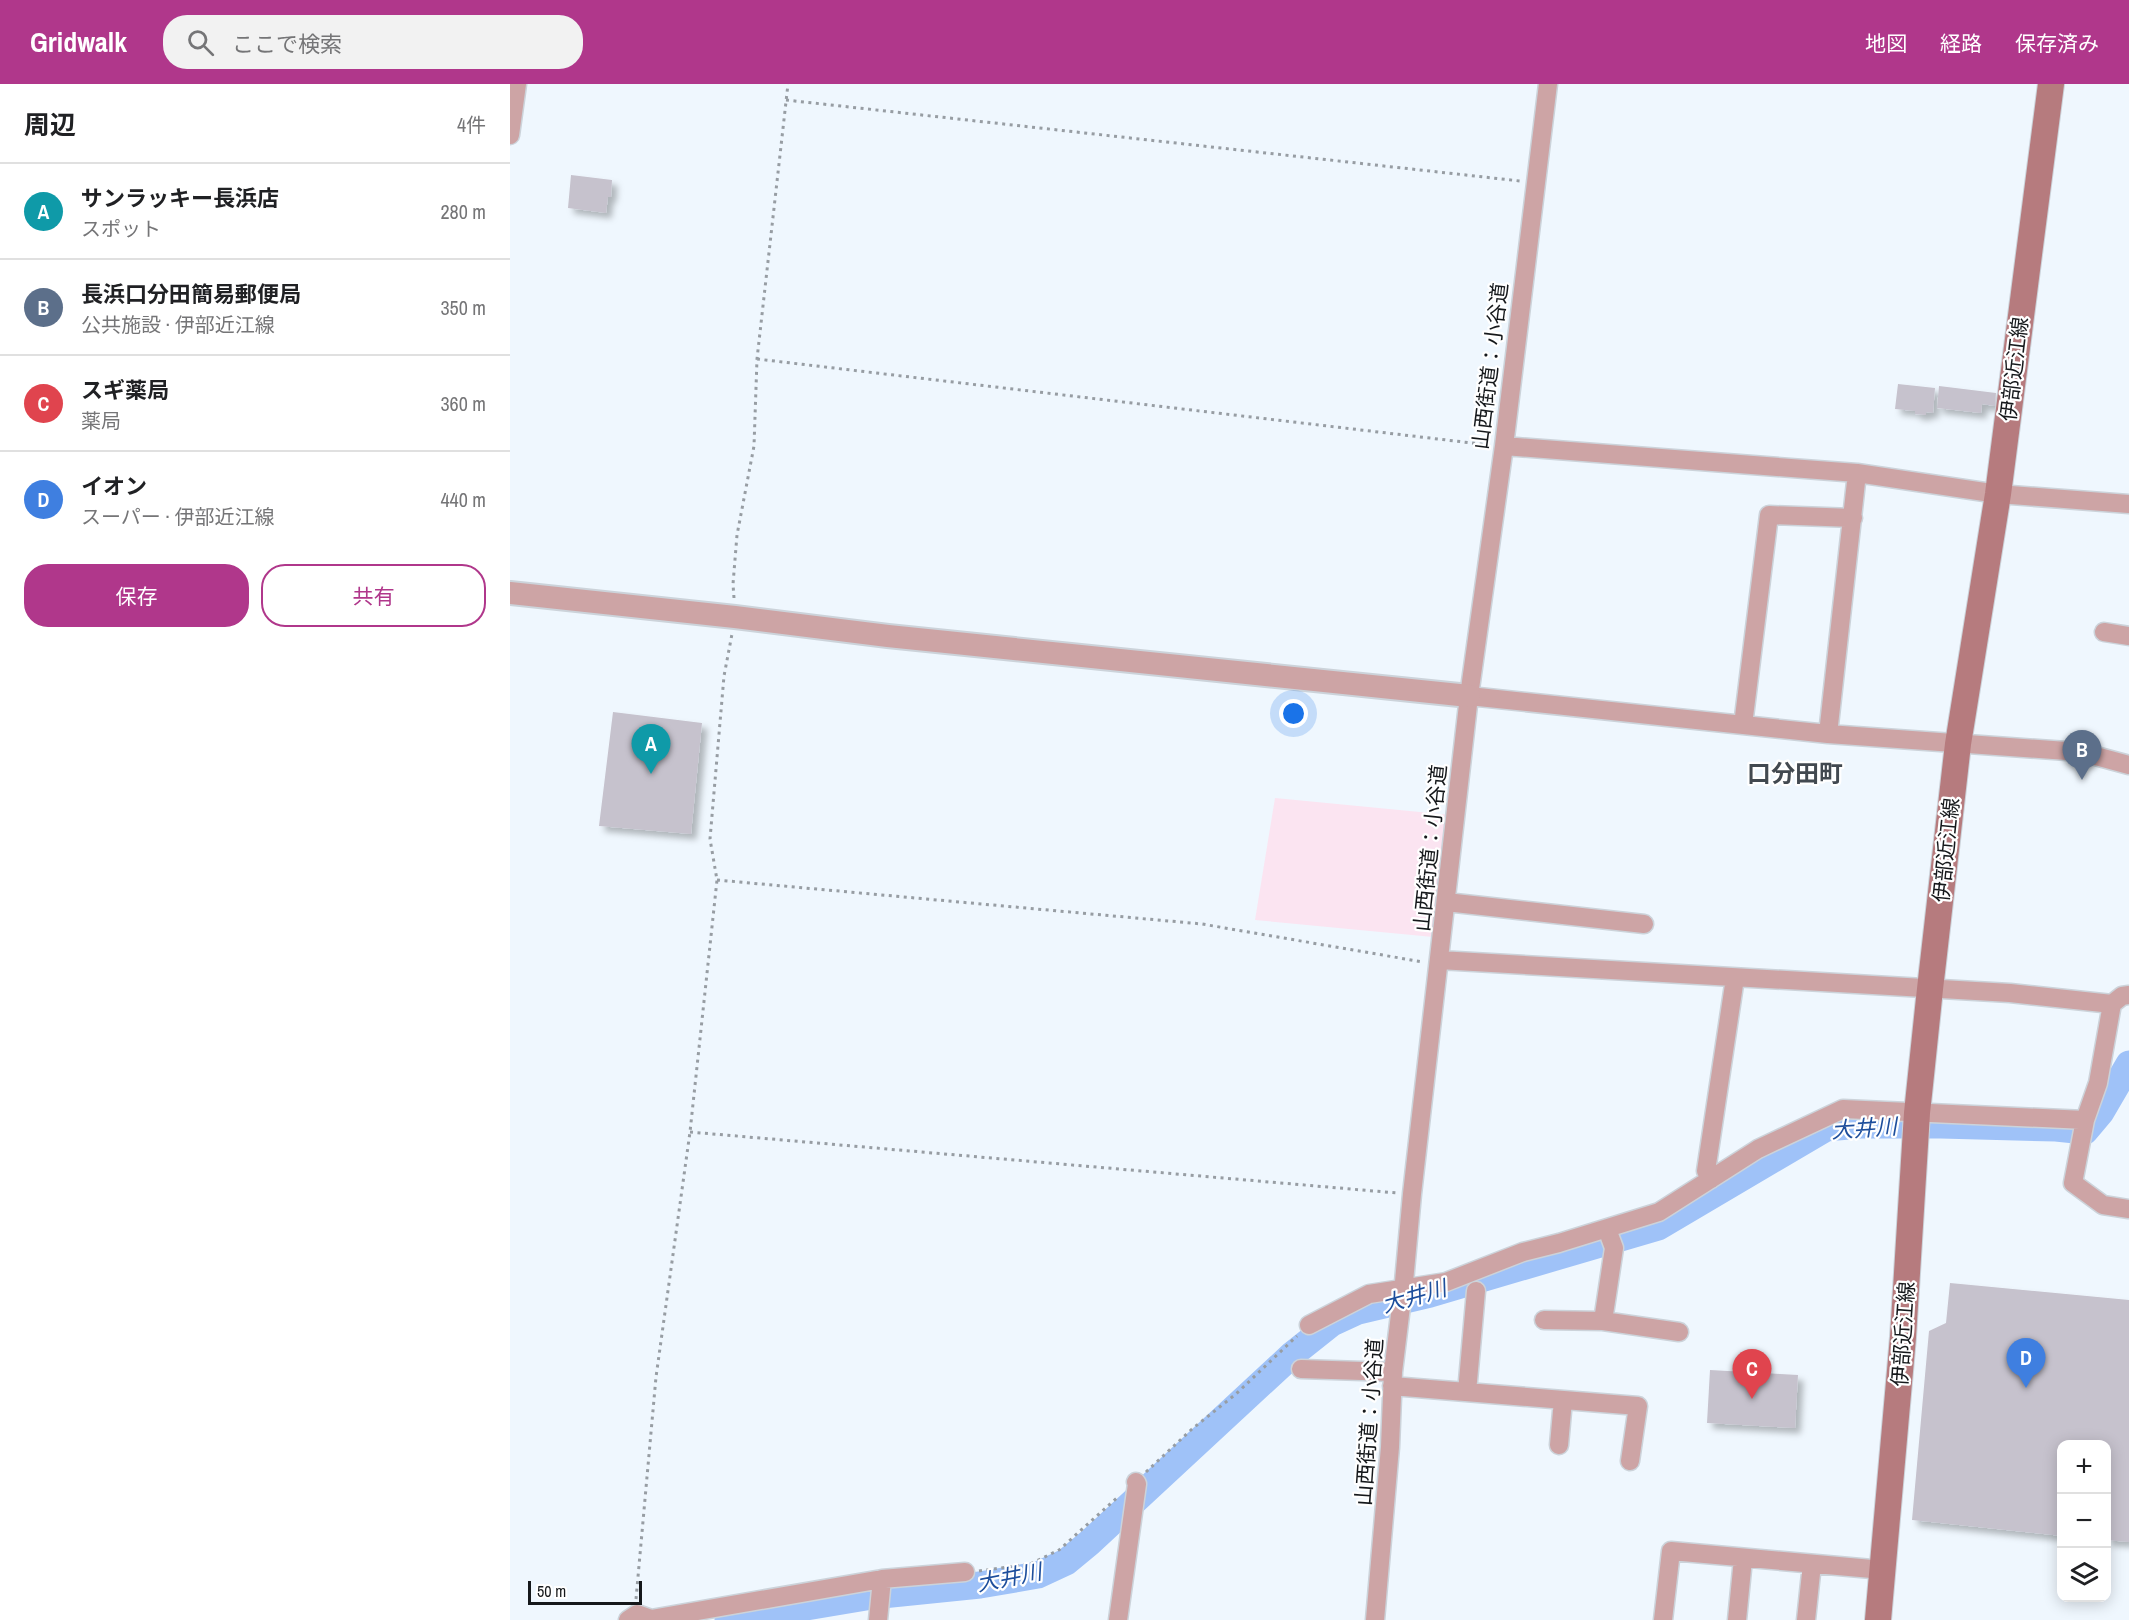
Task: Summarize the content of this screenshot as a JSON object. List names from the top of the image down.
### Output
{
  "streets": {
    "main road": ["伊部近江線"],
    "street": ["山西街道：小谷道"]
  },
  "districts": ["口分田町"],
  "water": ["大井川"],
  "scale_bar": "50 m",
  "page": {
    "header": "Gridwalk",
    "search": "ここで検索",
    "nav": ["地図", "経路", "保存済み"],
    "heading": ["周辺", "4件"],
    "list": [
      {
        "mark": "A",
        "name": "サンラッキー長浜店",
        "note": "スポット",
        "value": "280 m"
      },
      {
        "mark": "B",
        "name": "長浜口分田簡易郵便局",
        "note": "公共施設 · 伊部近江線",
        "value": "350 m"
      },
      {
        "mark": "C",
        "name": "スギ薬局",
        "note": "薬局",
        "value": "360 m"
      },
      {
        "mark": "D",
        "name": "イオン",
        "note": "スーパー · 伊部近江線",
        "value": "440 m"
      }
    ],
    "buttons": ["保存", "共有"],
    "pins": [
      "A",
      "B",
      "D",
      "C"
    ],
    "map_buttons": ["+", "−"],
    "scale": "50 m"
  }
}
